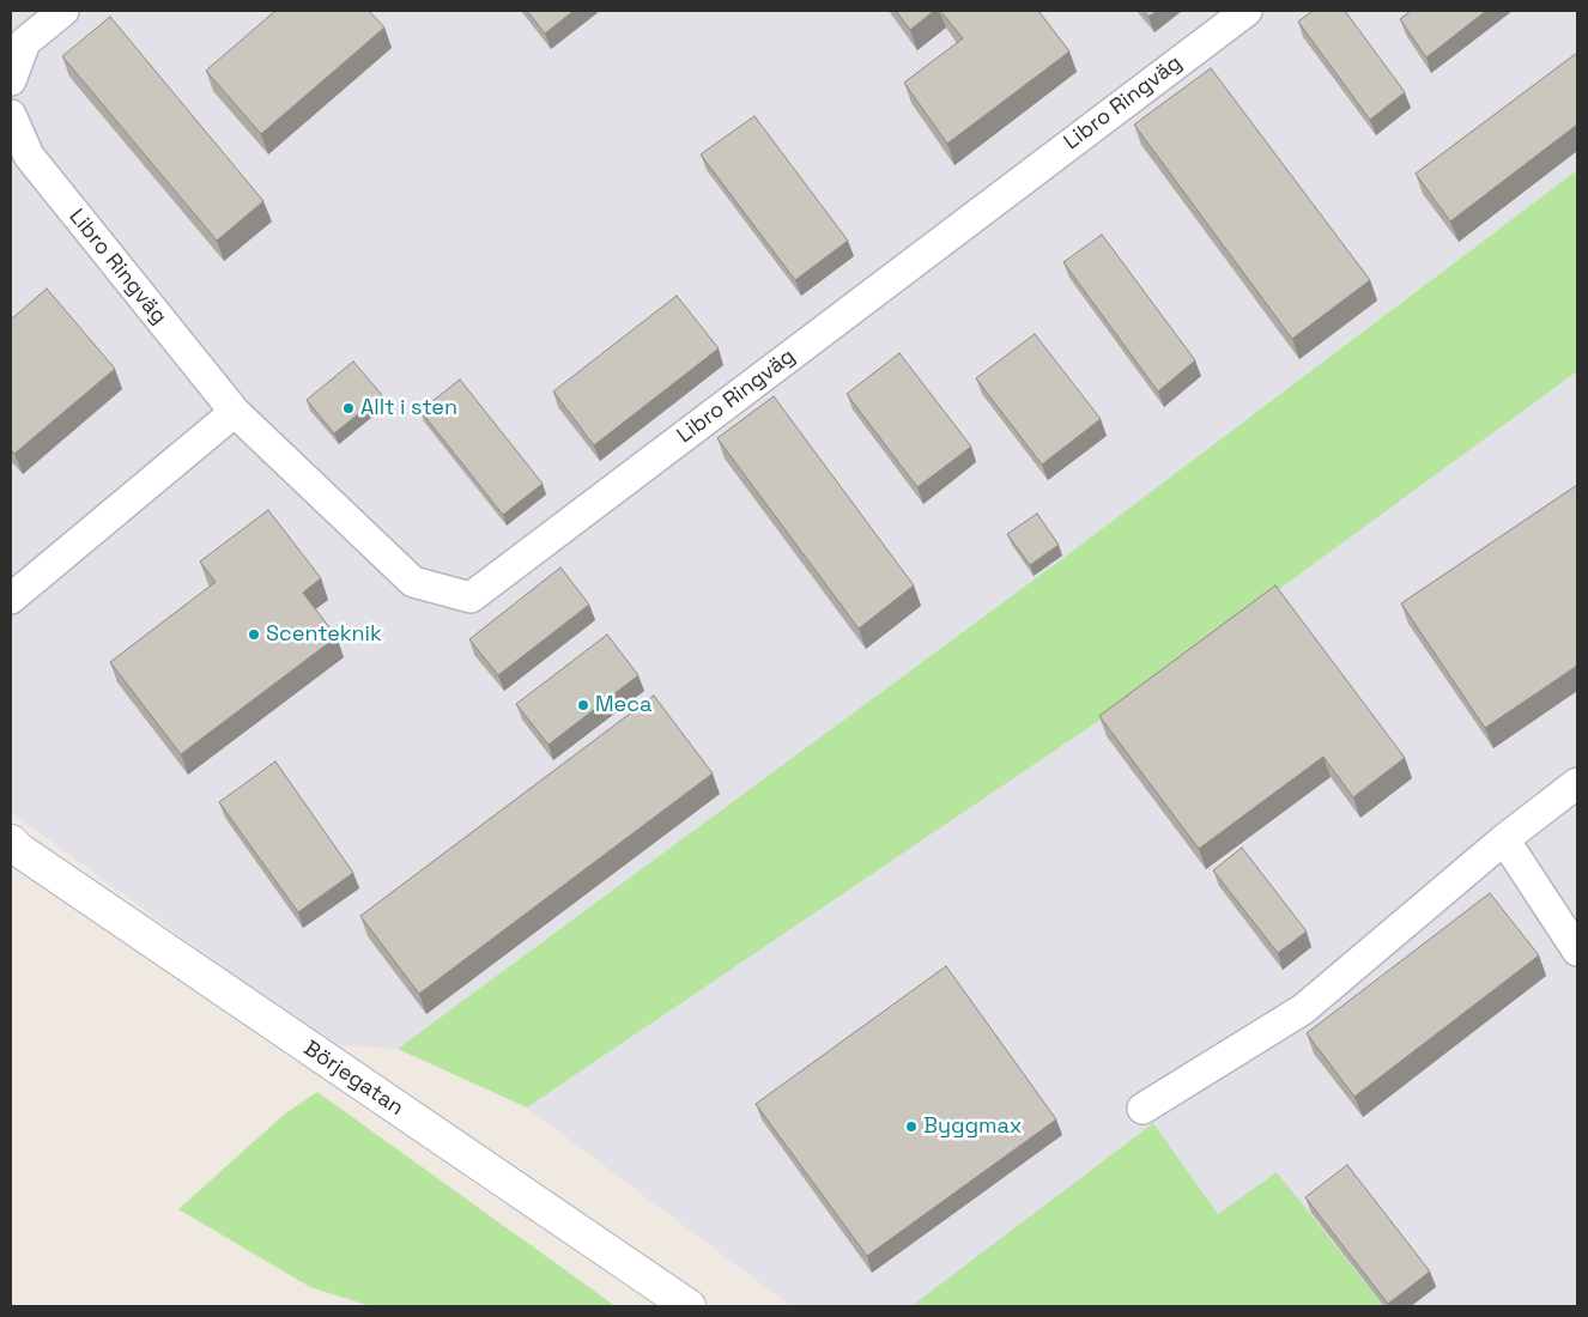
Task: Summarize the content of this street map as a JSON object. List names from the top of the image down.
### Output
{
  "streets": {
    "main road": ["Börjegatan"],
    "street": ["Libro Ringväg"]
  },
  "places": [
    "Allt i sten",
    "Scenteknik",
    "Meca",
    "Byggmax"
  ]
}
